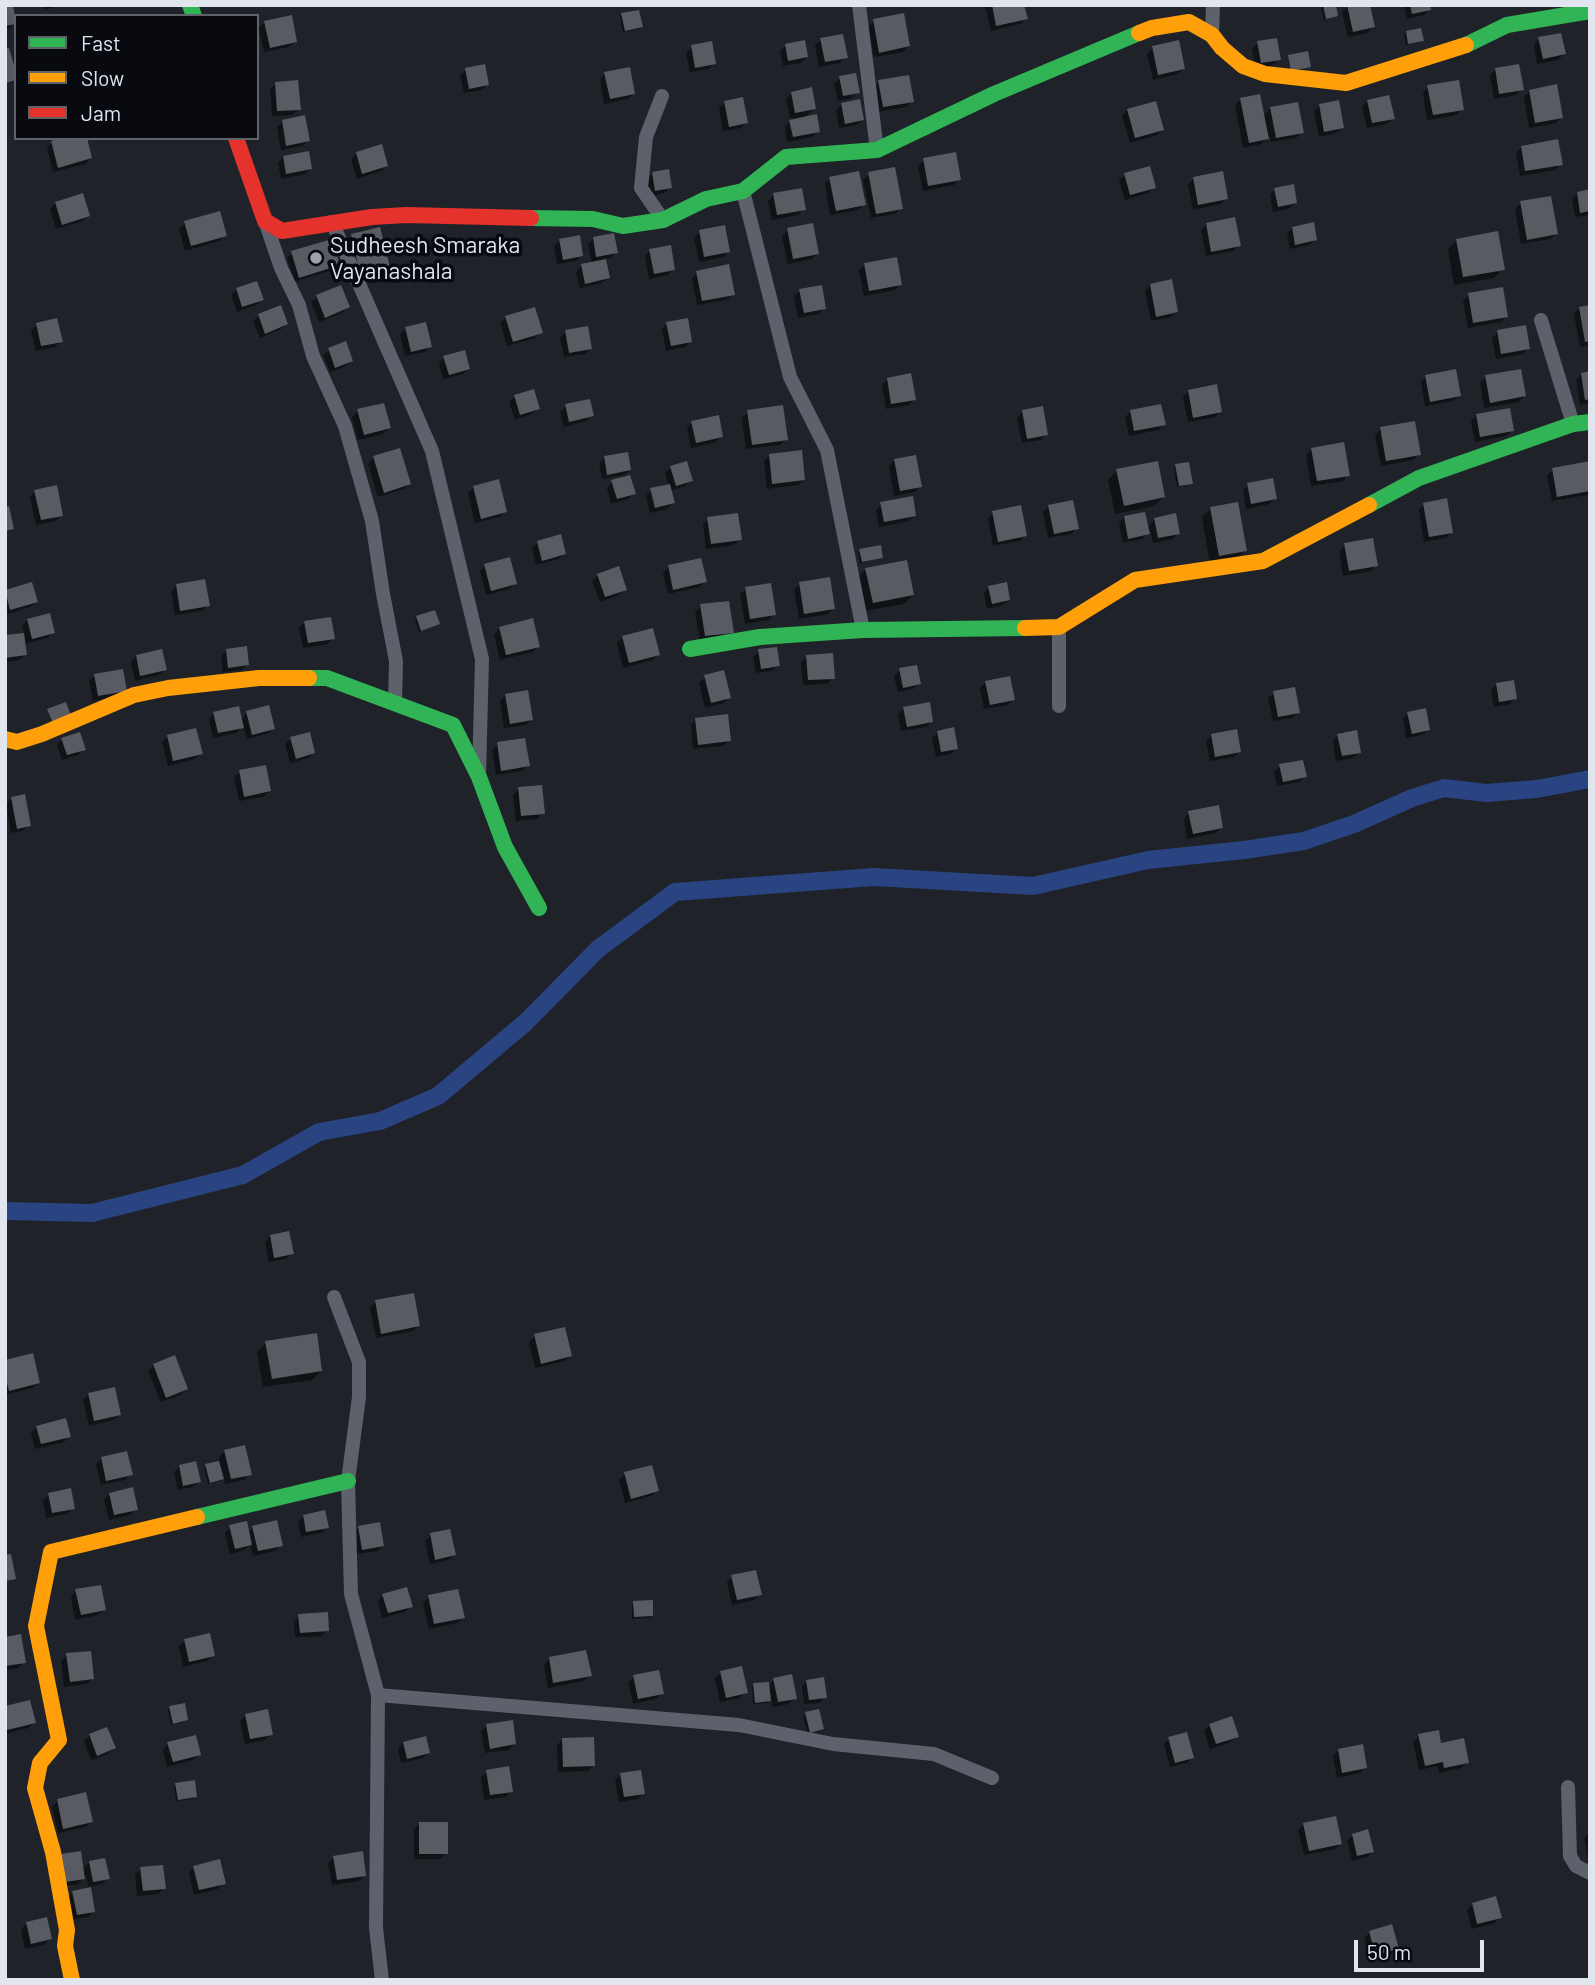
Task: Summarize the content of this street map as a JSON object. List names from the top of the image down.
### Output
{
  "places": ["Sudheesh Smaraka Vayanashala"],
  "legend": ["Fast", "Slow", "Jam"],
  "scale_bar": "50 m"
}
